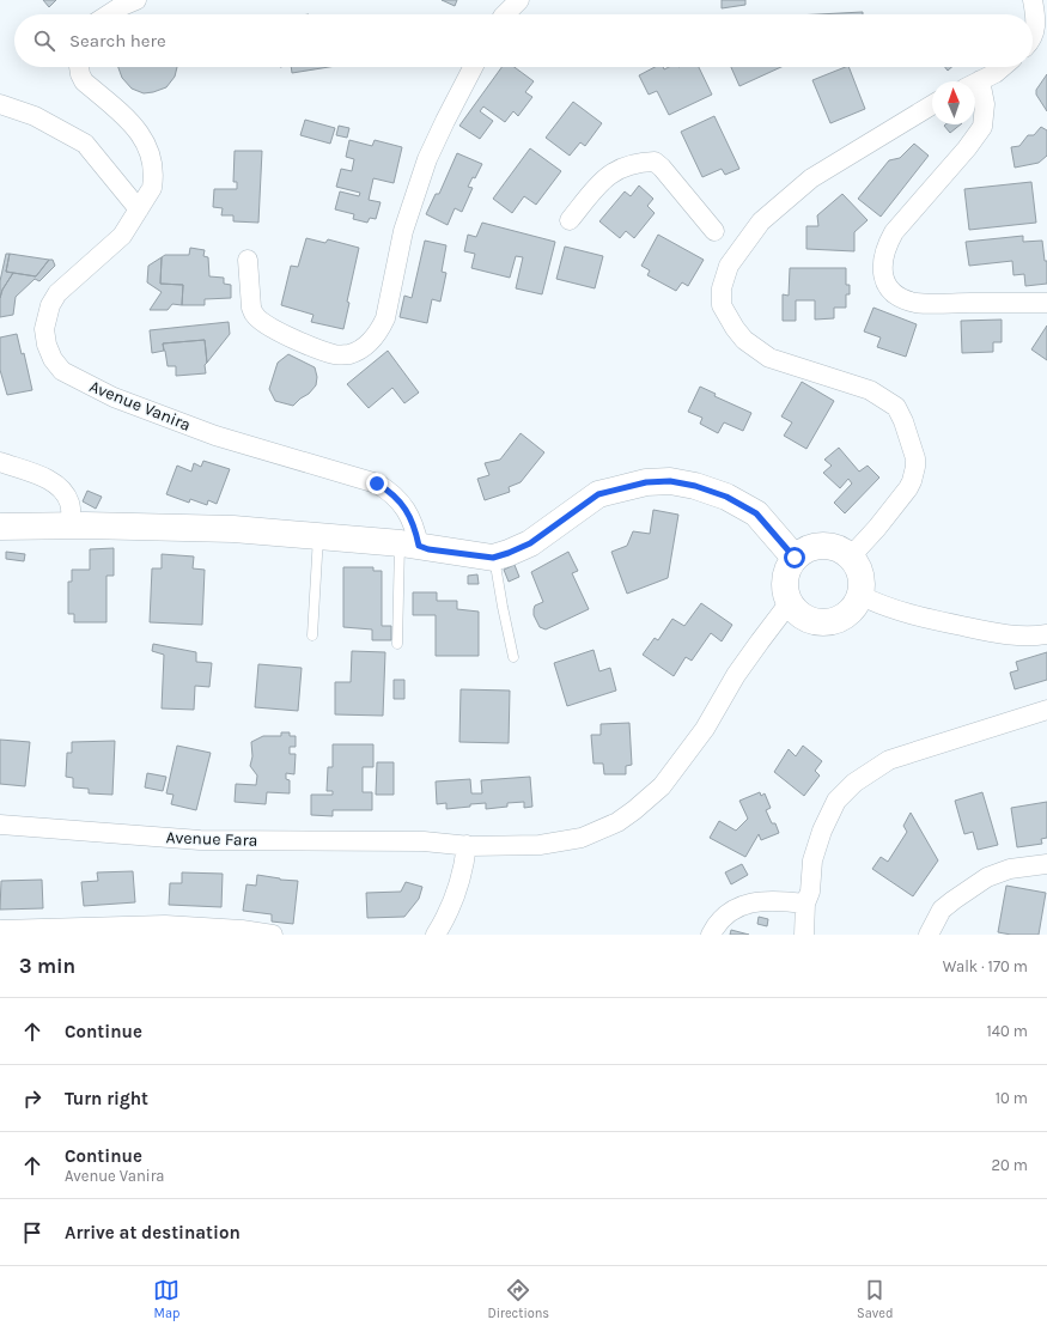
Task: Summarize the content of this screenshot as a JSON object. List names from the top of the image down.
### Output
{
  "streets": {
    "street": ["Avenue Vanira", "Avenue Fara"]
  },
  "north": "top",
  "page": {
    "search": "Search here",
    "heading": ["3 min", "Walk · 170 m"],
    "list": [
      ["Continue", "140 m"],
      ["Turn right", "10 m"],
      ["Continue", "Avenue Vanira", "20 m"],
      "Arrive at destination"
    ],
    "nav": ["Map", "Directions", "Saved"]
  }
}
